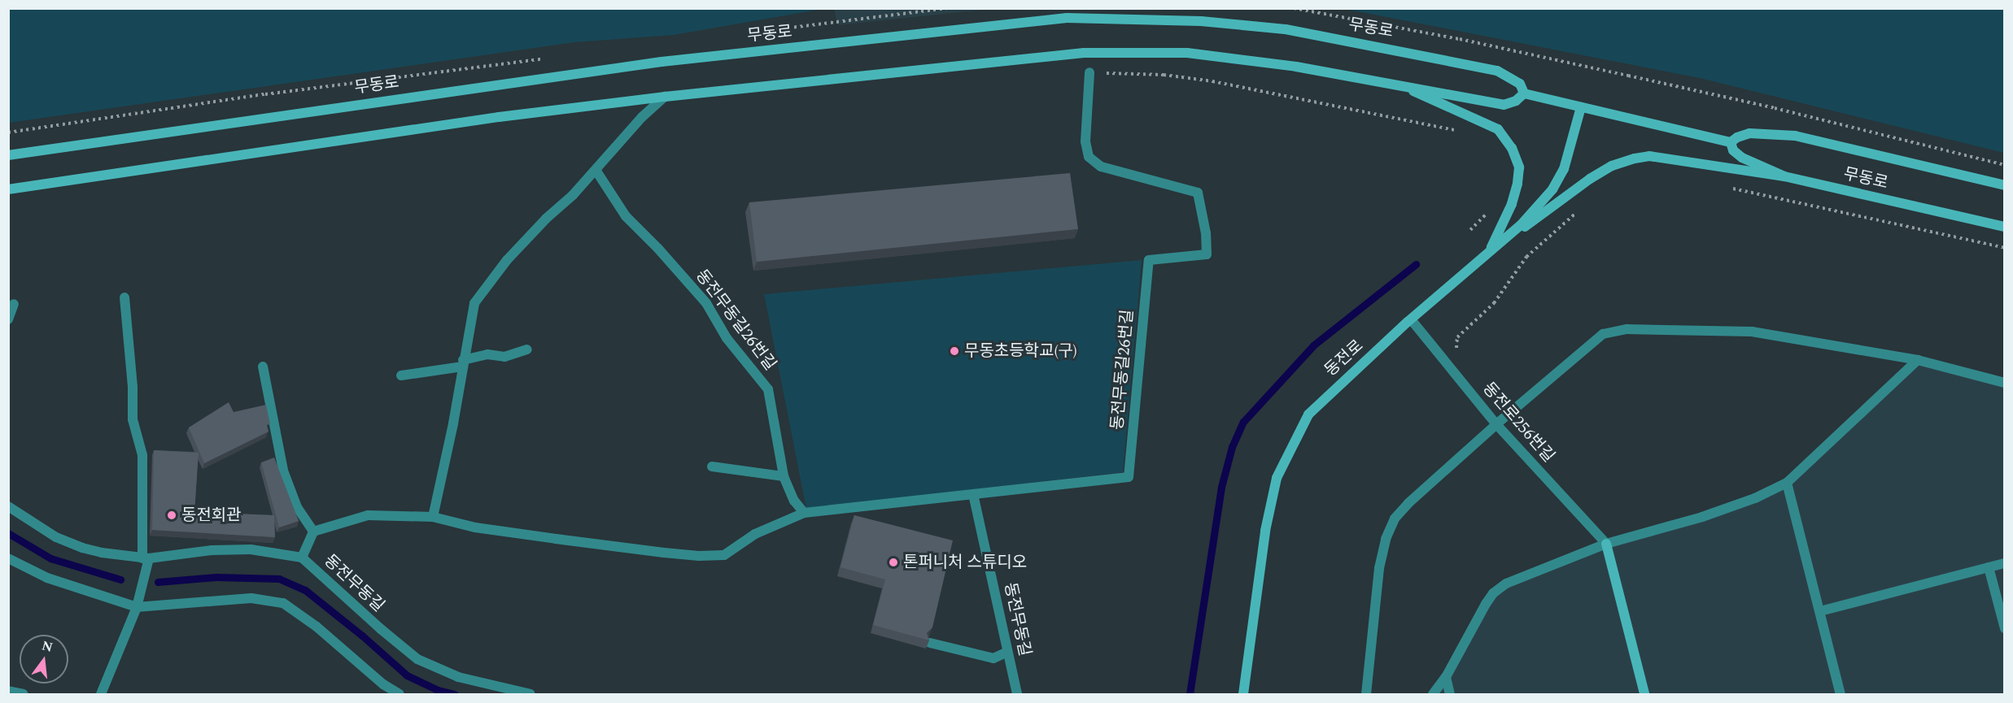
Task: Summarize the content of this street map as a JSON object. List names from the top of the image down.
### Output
{
  "streets": {
    "main road": ["무동로", "동전로"],
    "street": ["동전무동길26번길", "동전로256번길", "동전무동길"]
  },
  "crossings": [
    ["동전무동길26번길", "동전무동길"],
    ["동전로", "동전로256번길"]
  ],
  "places": ["무동초등학교(구)", "동전회관", "톤퍼니처 스튜디오"],
  "north": "top"
}
